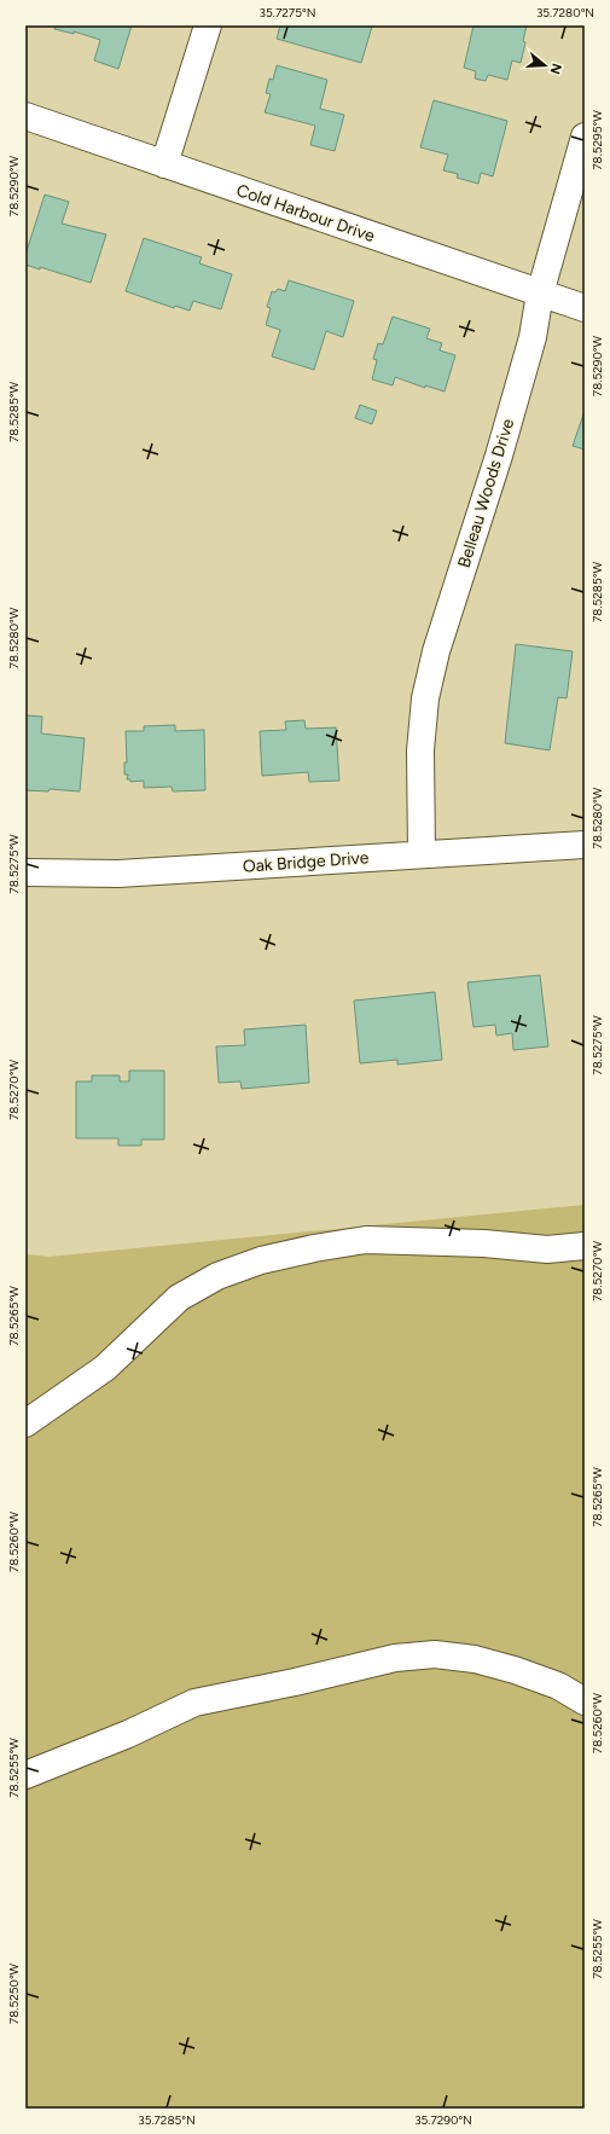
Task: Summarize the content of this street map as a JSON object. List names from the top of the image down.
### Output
{
  "streets": {
    "street": ["Cold Harbour Drive", "Belleau Woods Drive", "Oak Bridge Drive"]
  },
  "crossings": [
    ["Cold Harbour Drive", "Belleau Woods Drive"],
    ["Belleau Woods Drive", "Oak Bridge Drive"]
  ],
  "north": "right",
  "coordinates": [
    "35.7275°N",
    "35.7280°N",
    "78.5295°W",
    "78.5290°W",
    "78.5285°W",
    "78.5280°W",
    "78.5275°W",
    "78.5270°W",
    "78.5265°W",
    "78.5260°W",
    "78.5255°W",
    "78.5250°W",
    "35.7285°N",
    "35.7290°N"
  ]
}
